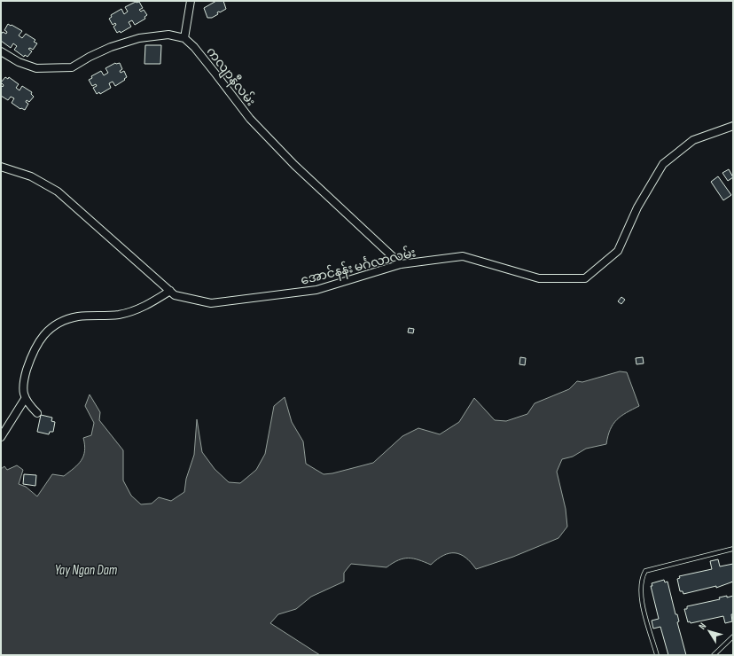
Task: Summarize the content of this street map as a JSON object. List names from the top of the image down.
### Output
{
  "streets": {
    "street": ["ကလျာနီလမ်း", "အောင်နန်း မင်္ဂလာလမ်း"]
  },
  "crossings": [
    ["ကလျာနီလမ်း", "အောင်နန်း မင်္ဂလာလမ်း"]
  ],
  "water": ["Yay Ngan Dam"],
  "north": "top left"
}
